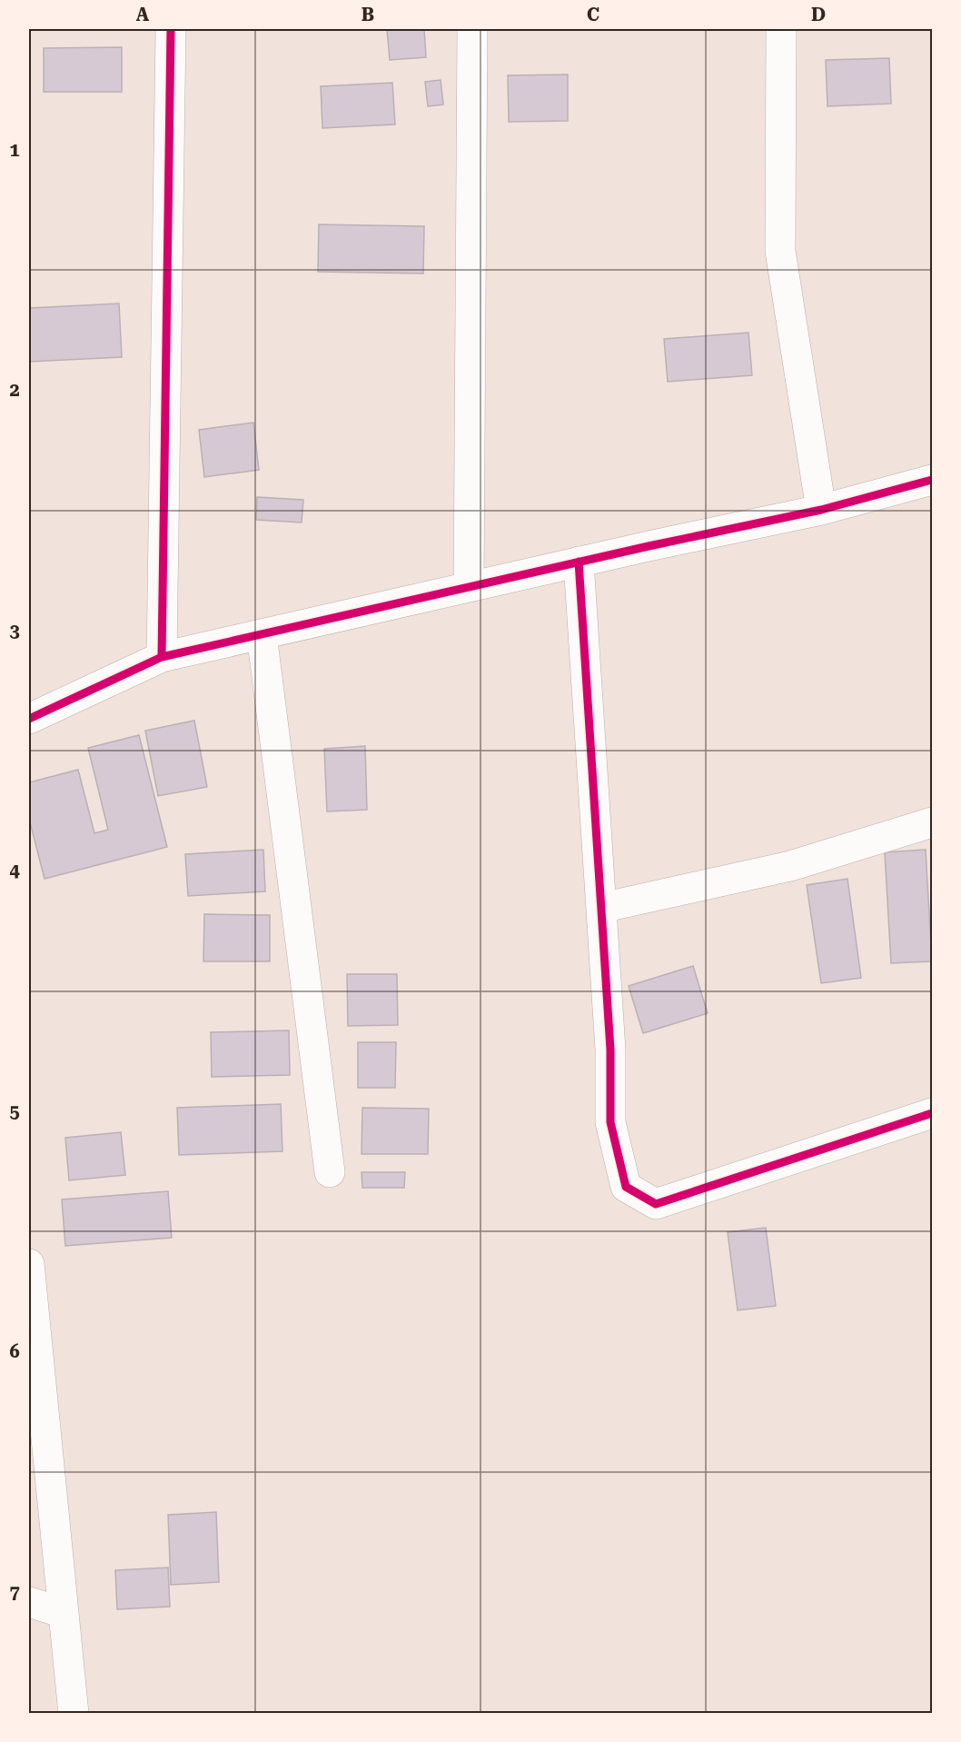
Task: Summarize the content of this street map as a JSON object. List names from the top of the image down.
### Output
{
  "grid": {
    "columns": [
      "A",
      "B",
      "C",
      "D"
    ],
    "rows": [
      "1",
      "2",
      "3",
      "4",
      "5",
      "6",
      "7"
    ]
  }
}
